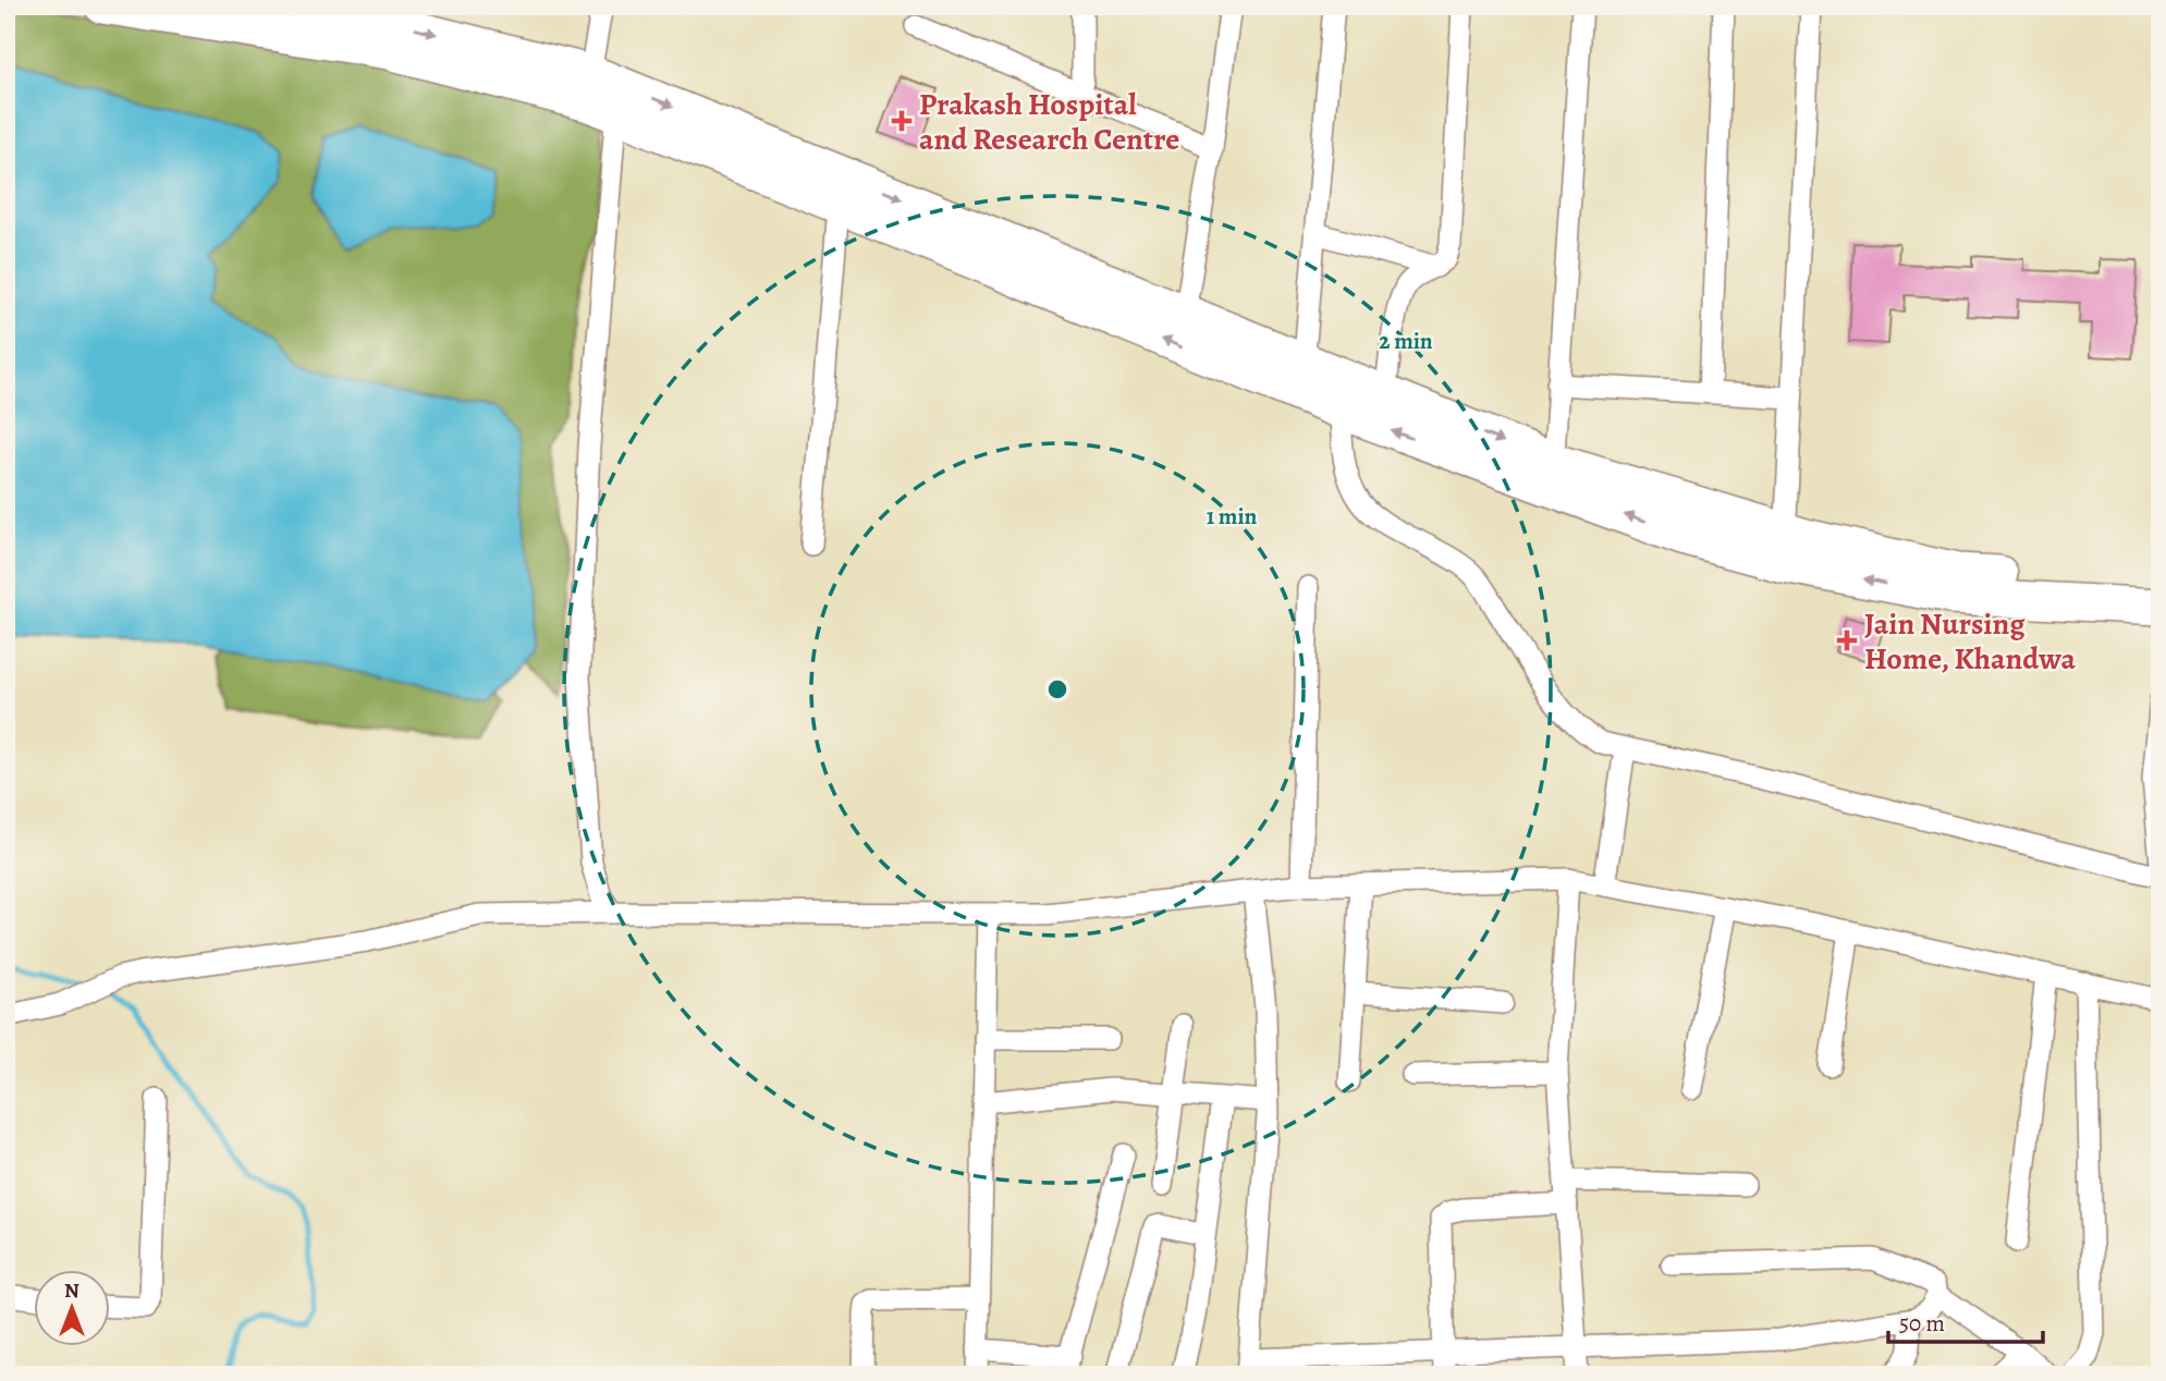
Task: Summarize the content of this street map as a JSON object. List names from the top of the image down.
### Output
{
  "places": {
    "health": ["Prakash Hospital and Research Centre", "Jain Nursing Home, Khandwa"]
  },
  "scale_bar": "50 m",
  "north": "top",
  "rings": ["2 min", "1 min"]
}
